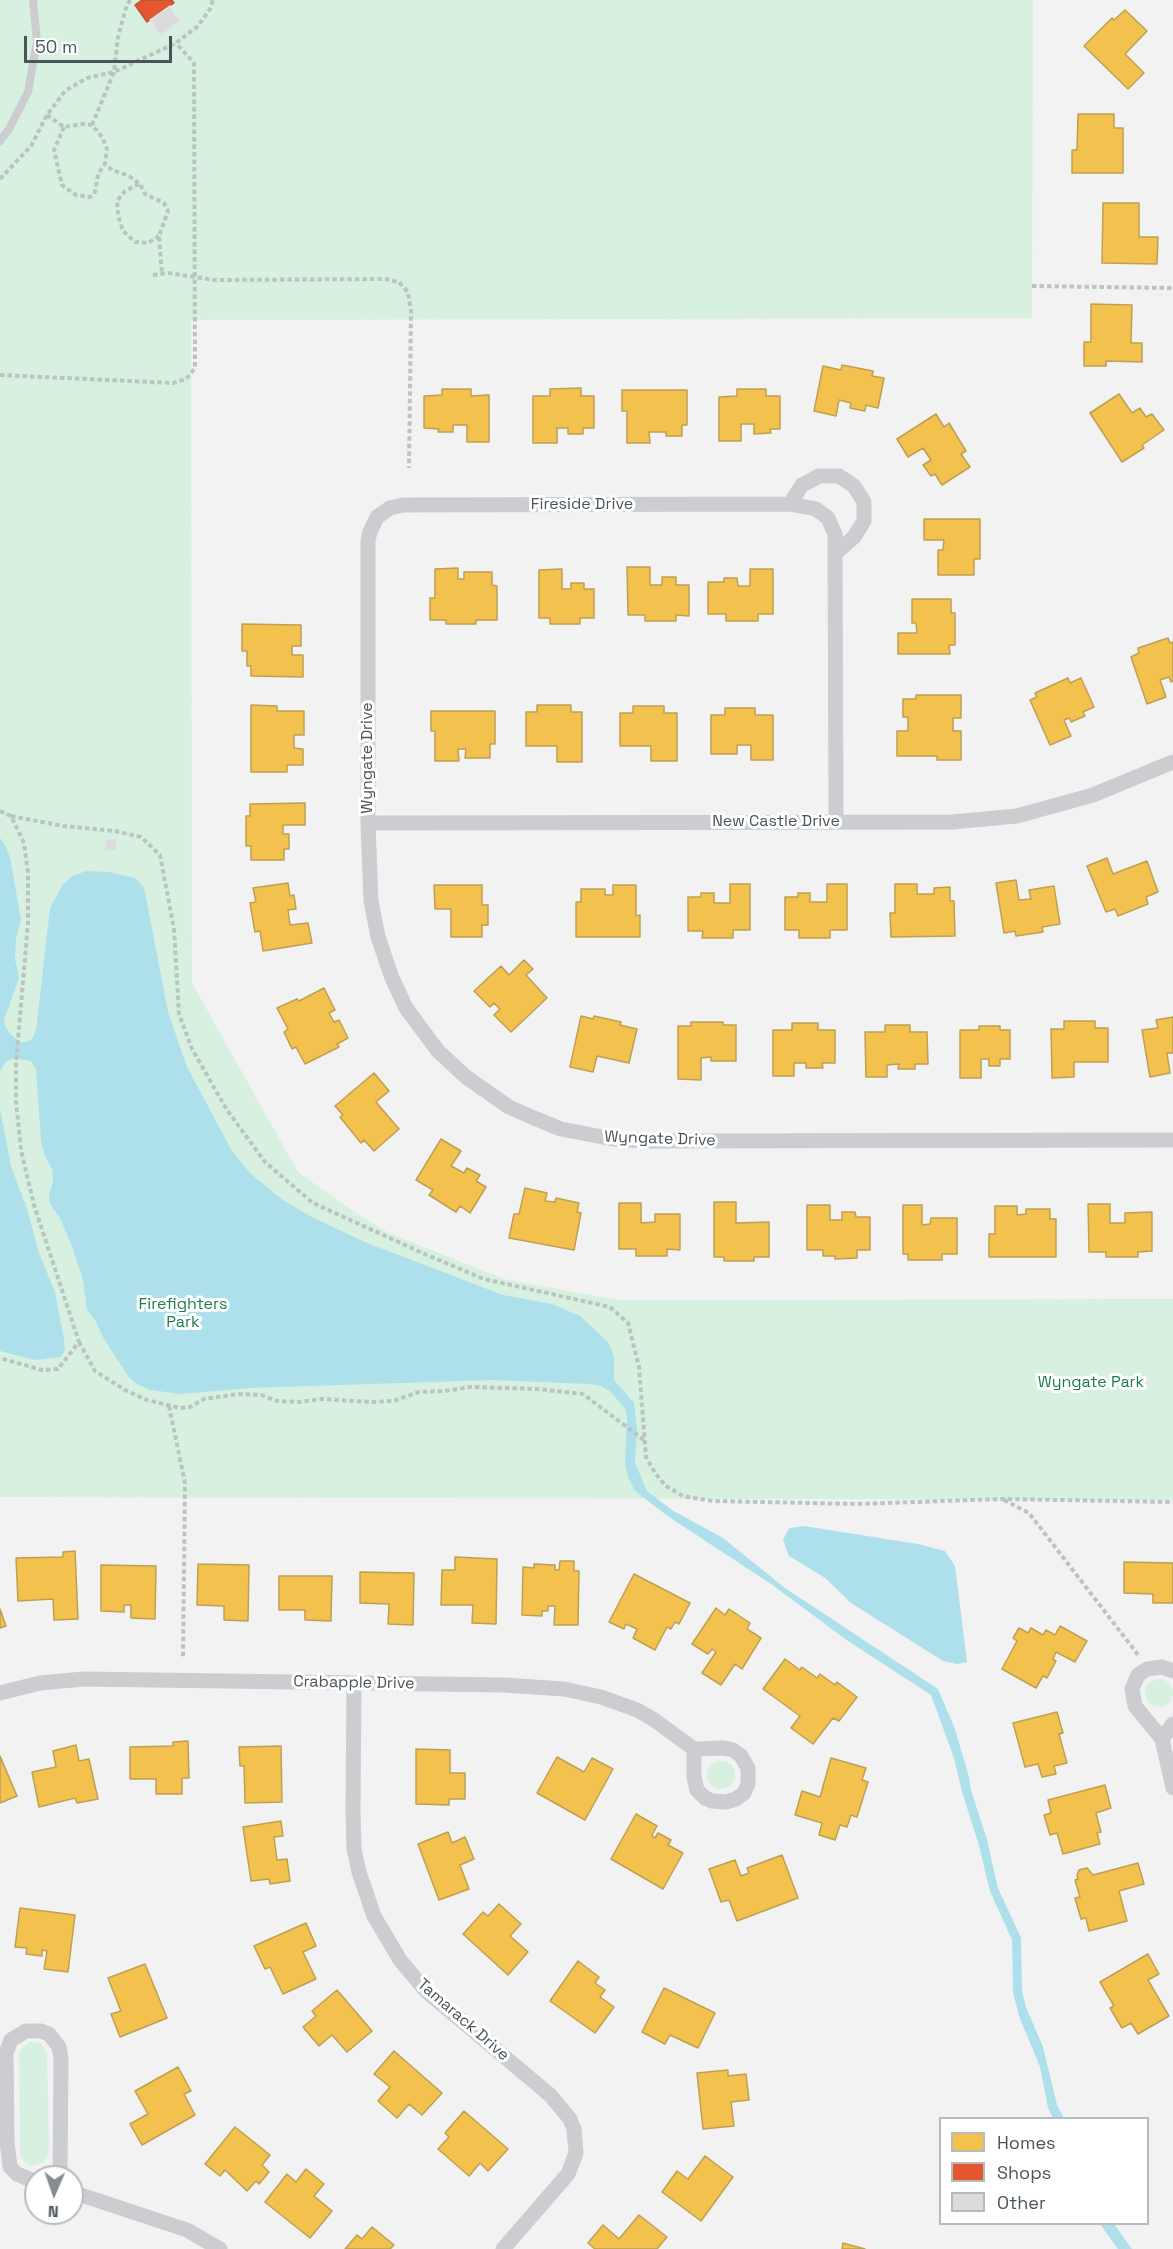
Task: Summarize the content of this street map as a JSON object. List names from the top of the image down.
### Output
{
  "streets": {
    "street": [
      "Fireside Drive",
      "Wyngate Drive",
      "New Castle Drive",
      "Crabapple Drive",
      "Tamarack Drive"
    ]
  },
  "crossings": [
    ["Fireside Drive", "Wyngate Drive"],
    ["Fireside Drive", "New Castle Drive"],
    ["Wyngate Drive", "New Castle Drive"],
    ["Crabapple Drive", "Tamarack Drive"]
  ],
  "parks": ["Firefighters Park", "Wyngate Park"],
  "legend": ["Homes", "Shops", "Other"],
  "scale_bar": "50 m",
  "north": "bottom"
}
